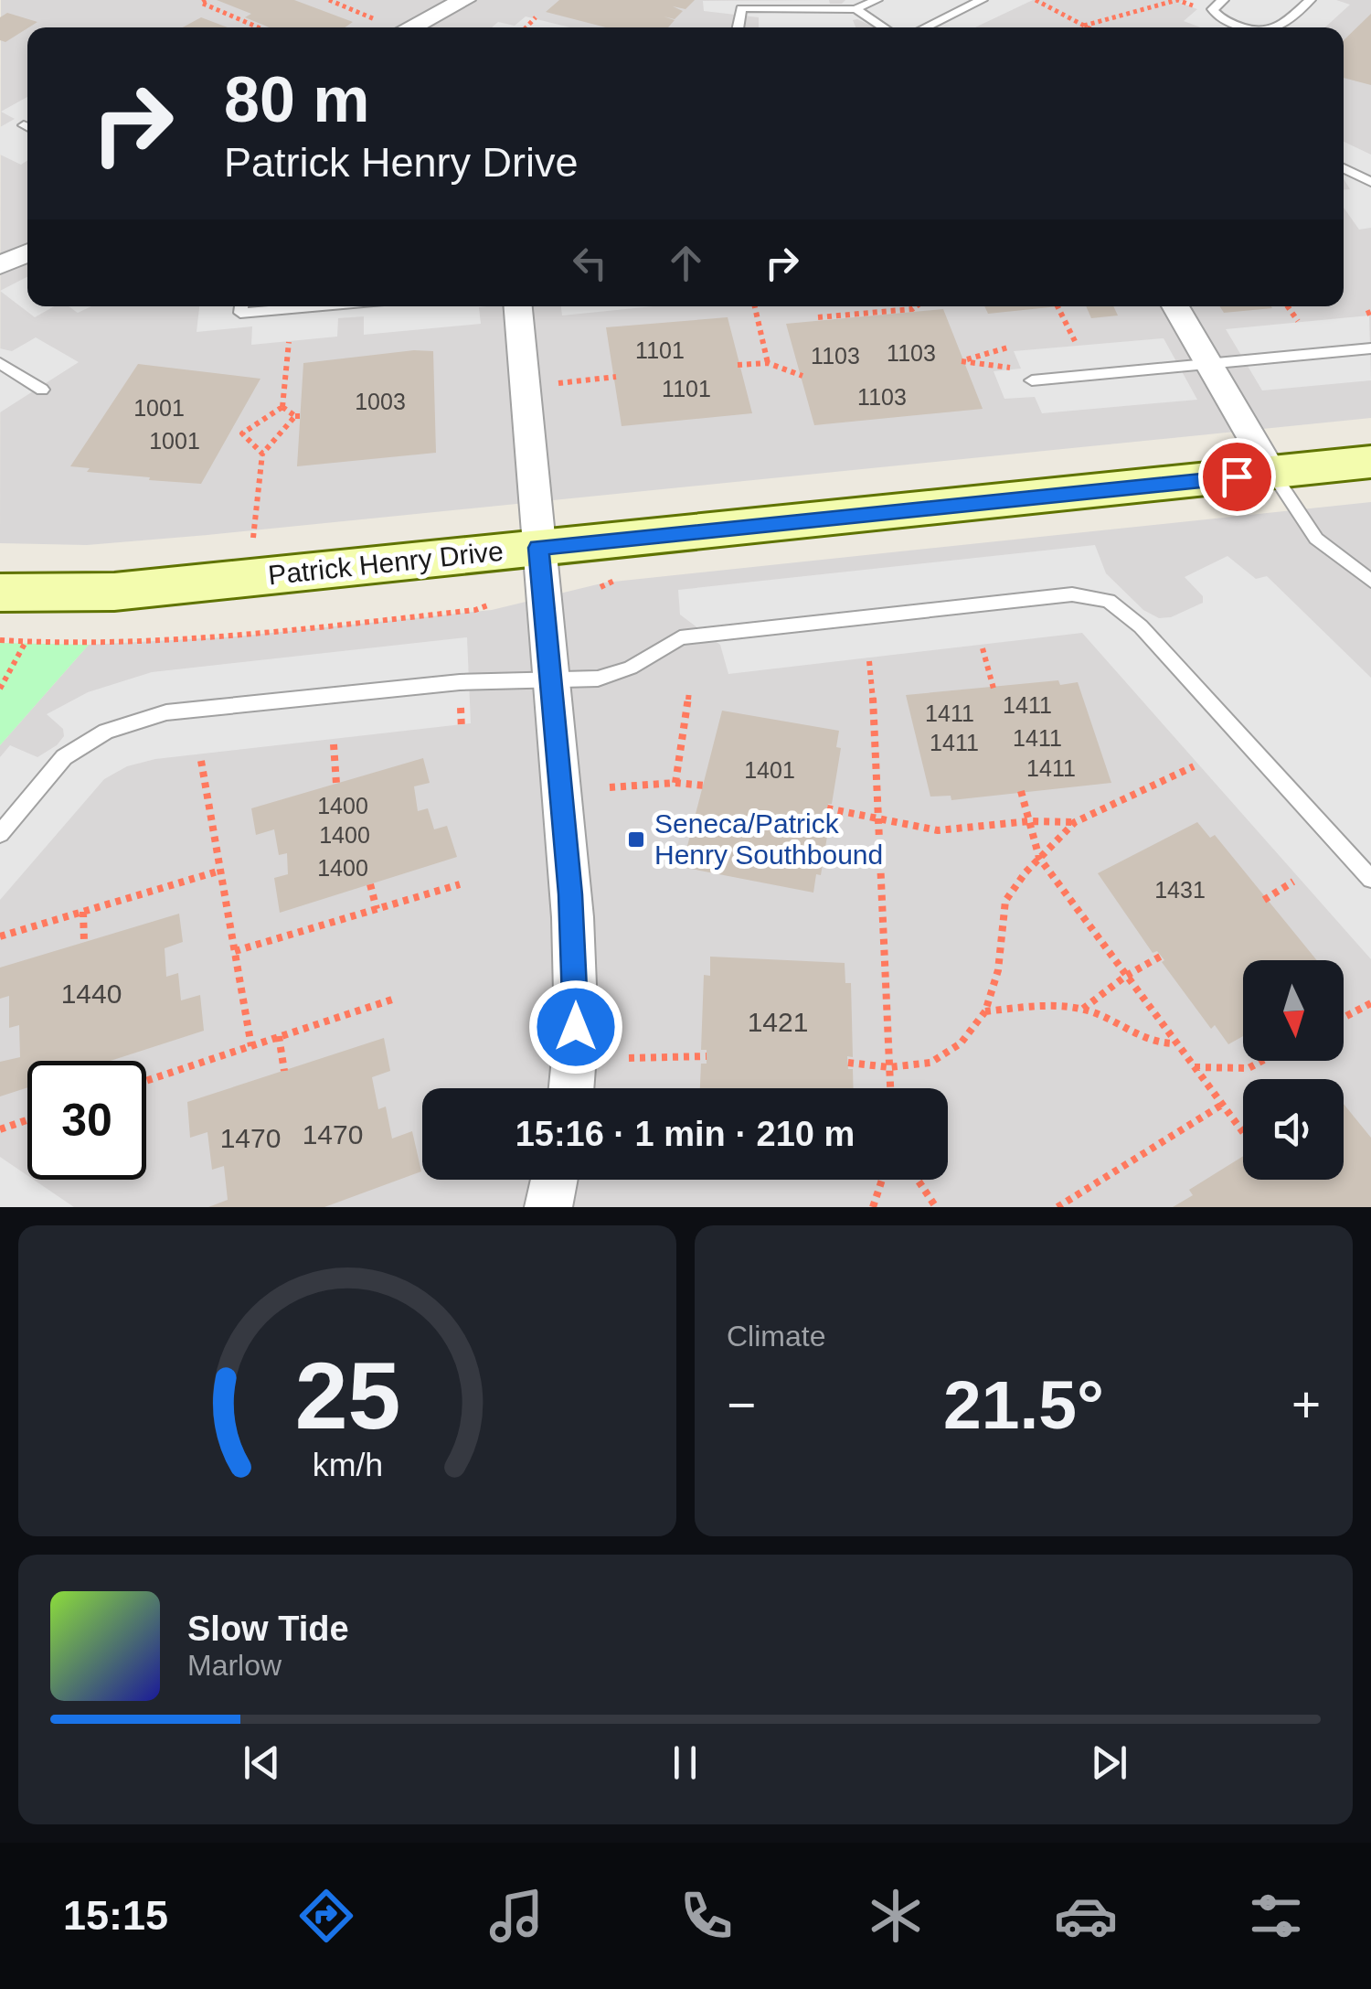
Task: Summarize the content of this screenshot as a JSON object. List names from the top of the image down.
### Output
{
  "streets": {
    "main road": ["Patrick Henry Drive"]
  },
  "places": {
    "transit": ["Seneca/Patrick Henry Southbound"]
  },
  "house_numbers": [
    "1101",
    "1103",
    "1103",
    "1101",
    "1103",
    "1003",
    "1001",
    "1001",
    "1411",
    "1411",
    "1411",
    "1411",
    "1411",
    "1401",
    "1400",
    "1400",
    "1400",
    "1431",
    "1440",
    "1421",
    "1470",
    "1470"
  ],
  "north": "bottom",
  "page": {
    "turn": ["80 m", "Patrick Henry Drive"],
    "limit": "30",
    "trip": "15:16 · 1 min · 210 m",
    "tile": "Climate",
    "heat": ["−", "21.5°", "+"],
    "song": ["Slow Tide", "Marlow"],
    "tabs": "15:15",
    "gauge": ["25", "km/h"]
  }
}
